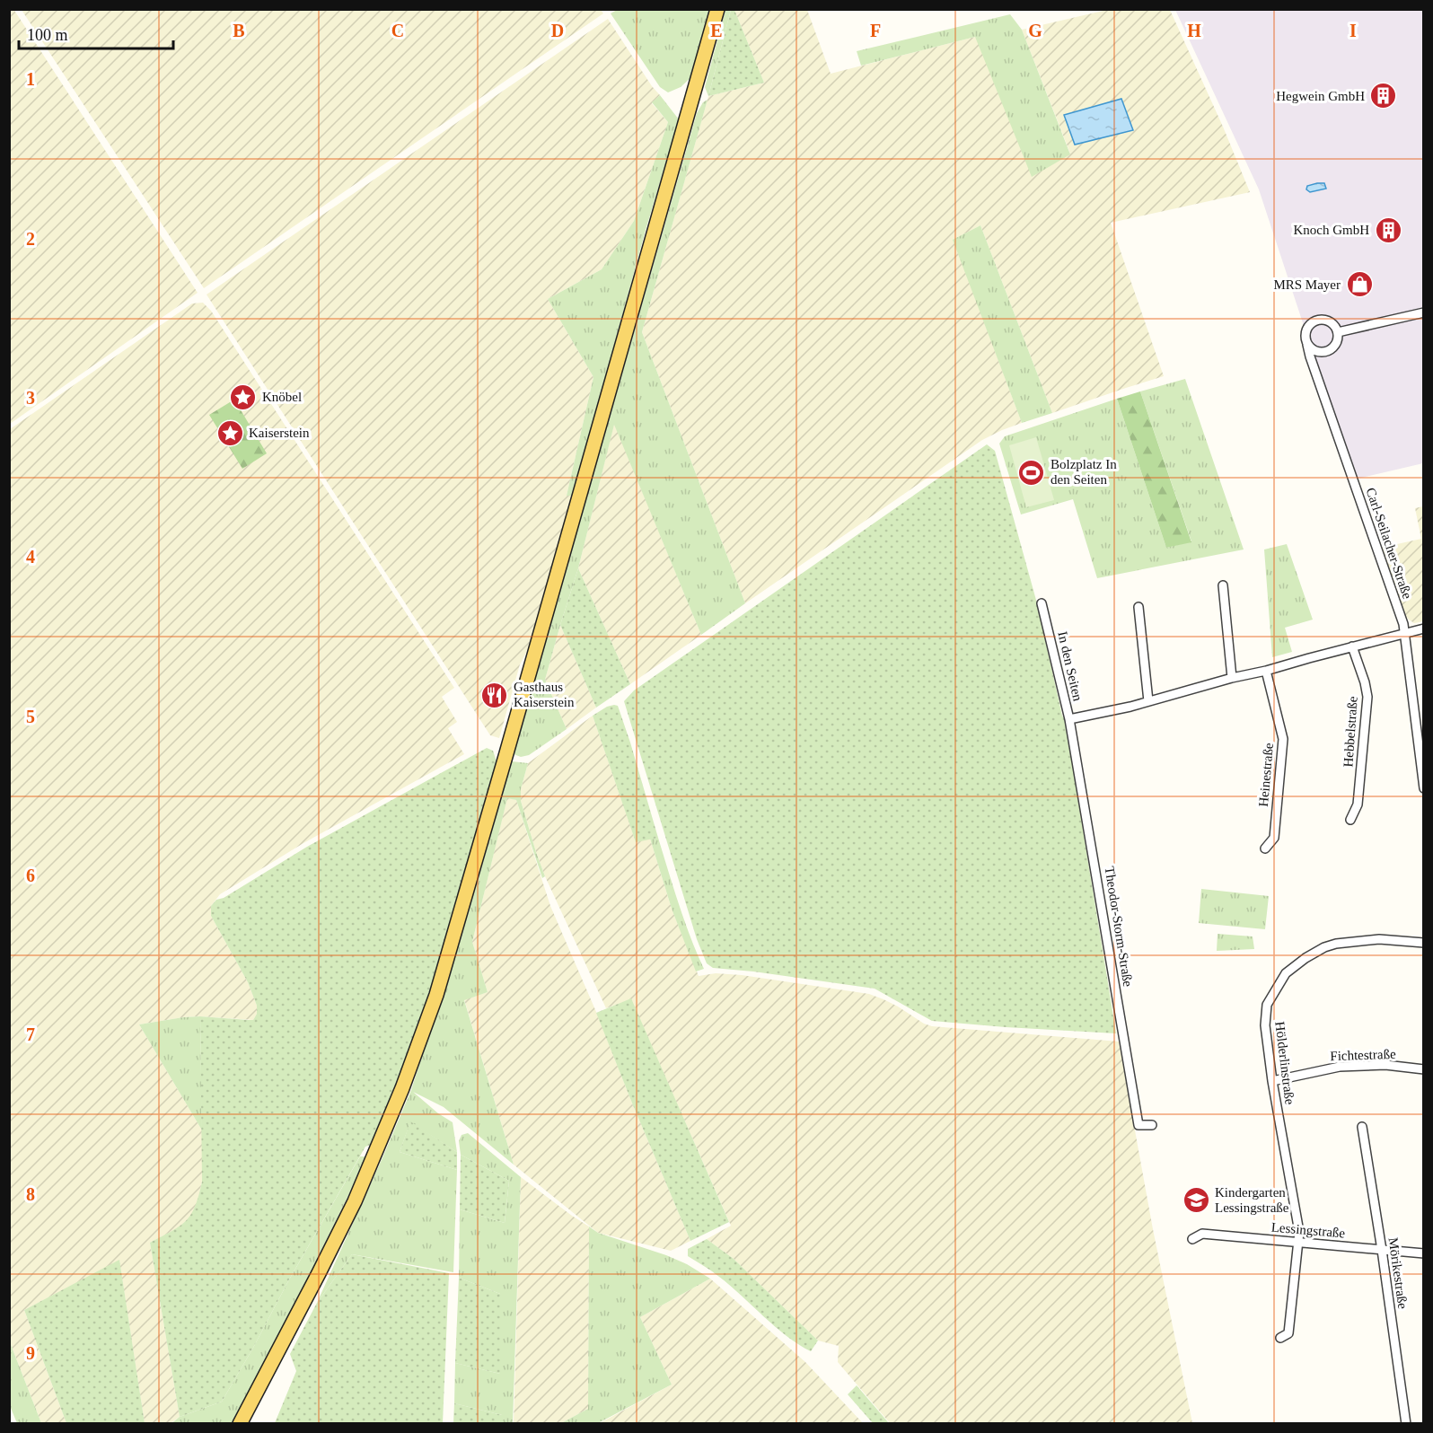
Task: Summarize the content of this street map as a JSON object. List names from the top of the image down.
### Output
{
  "streets": {
    "street": [
      "Carl-Seilacher-Straße",
      "In den Seiten",
      "Hebbelstraße",
      "Heinestraße",
      "Theodor-Storm-Straße",
      "Fichtestraße",
      "Hölderlinstraße",
      "Lessingstraße",
      "Mörikestraße"
    ]
  },
  "crossings": [
    ["Carl-Seilacher-Straße", "In den Seiten"],
    ["In den Seiten", "Hebbelstraße"],
    ["In den Seiten", "Heinestraße"],
    ["In den Seiten", "Theodor-Storm-Straße"],
    ["Fichtestraße", "Hölderlinstraße"],
    ["Hölderlinstraße", "Lessingstraße"],
    ["Lessingstraße", "Mörikestraße"]
  ],
  "places": {
    "building": ["Hegwein GmbH", "Knoch GmbH"],
    "shop": ["MRS Mayer"],
    "place": ["Knöbel", "Kaiserstein"],
    "sports": ["Bolzplatz In den Seiten"],
    "restaurant": ["Gasthaus Kaiserstein"],
    "school or university": ["Kindergarten Lessingstraße"]
  },
  "scale_bar": "100 m",
  "grid": {
    "columns": [
      "B",
      "C",
      "D",
      "E",
      "F",
      "G",
      "H",
      "I"
    ],
    "rows": [
      "1",
      "2",
      "3",
      "4",
      "5",
      "6",
      "7",
      "8",
      "9"
    ]
  }
}
